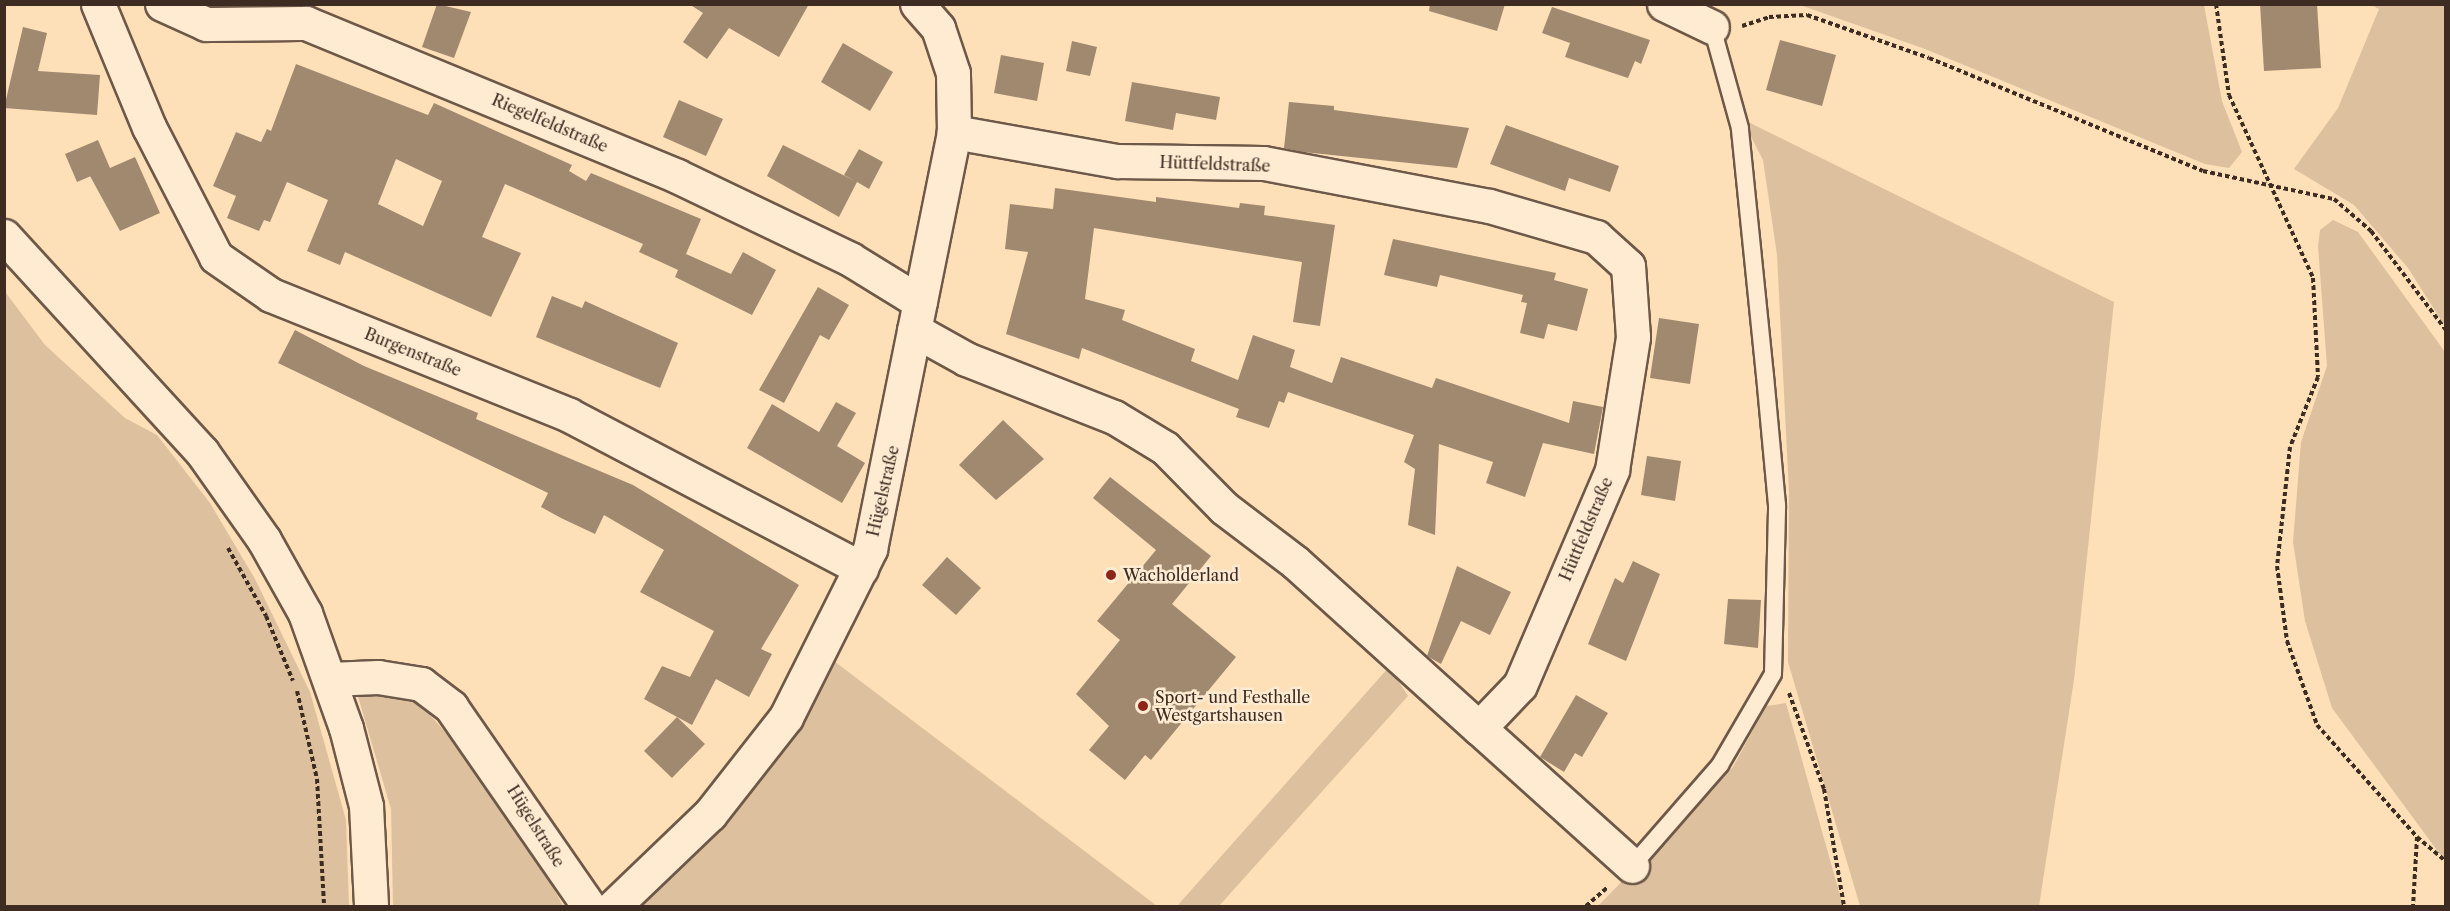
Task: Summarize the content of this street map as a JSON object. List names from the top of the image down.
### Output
{
  "streets": {
    "street": [
      "Riegelfeldstraße",
      "Hüttfeldstraße",
      "Burgenstraße",
      "Hügelstraße"
    ]
  },
  "crossings": [
    ["Riegelfeldstraße", "Hügelstraße"],
    ["Hüttfeldstraße", "Hügelstraße"],
    ["Burgenstraße", "Hügelstraße"]
  ],
  "places": ["Wacholderland", "Sport- und Festhalle Westgartshausen"]
}
